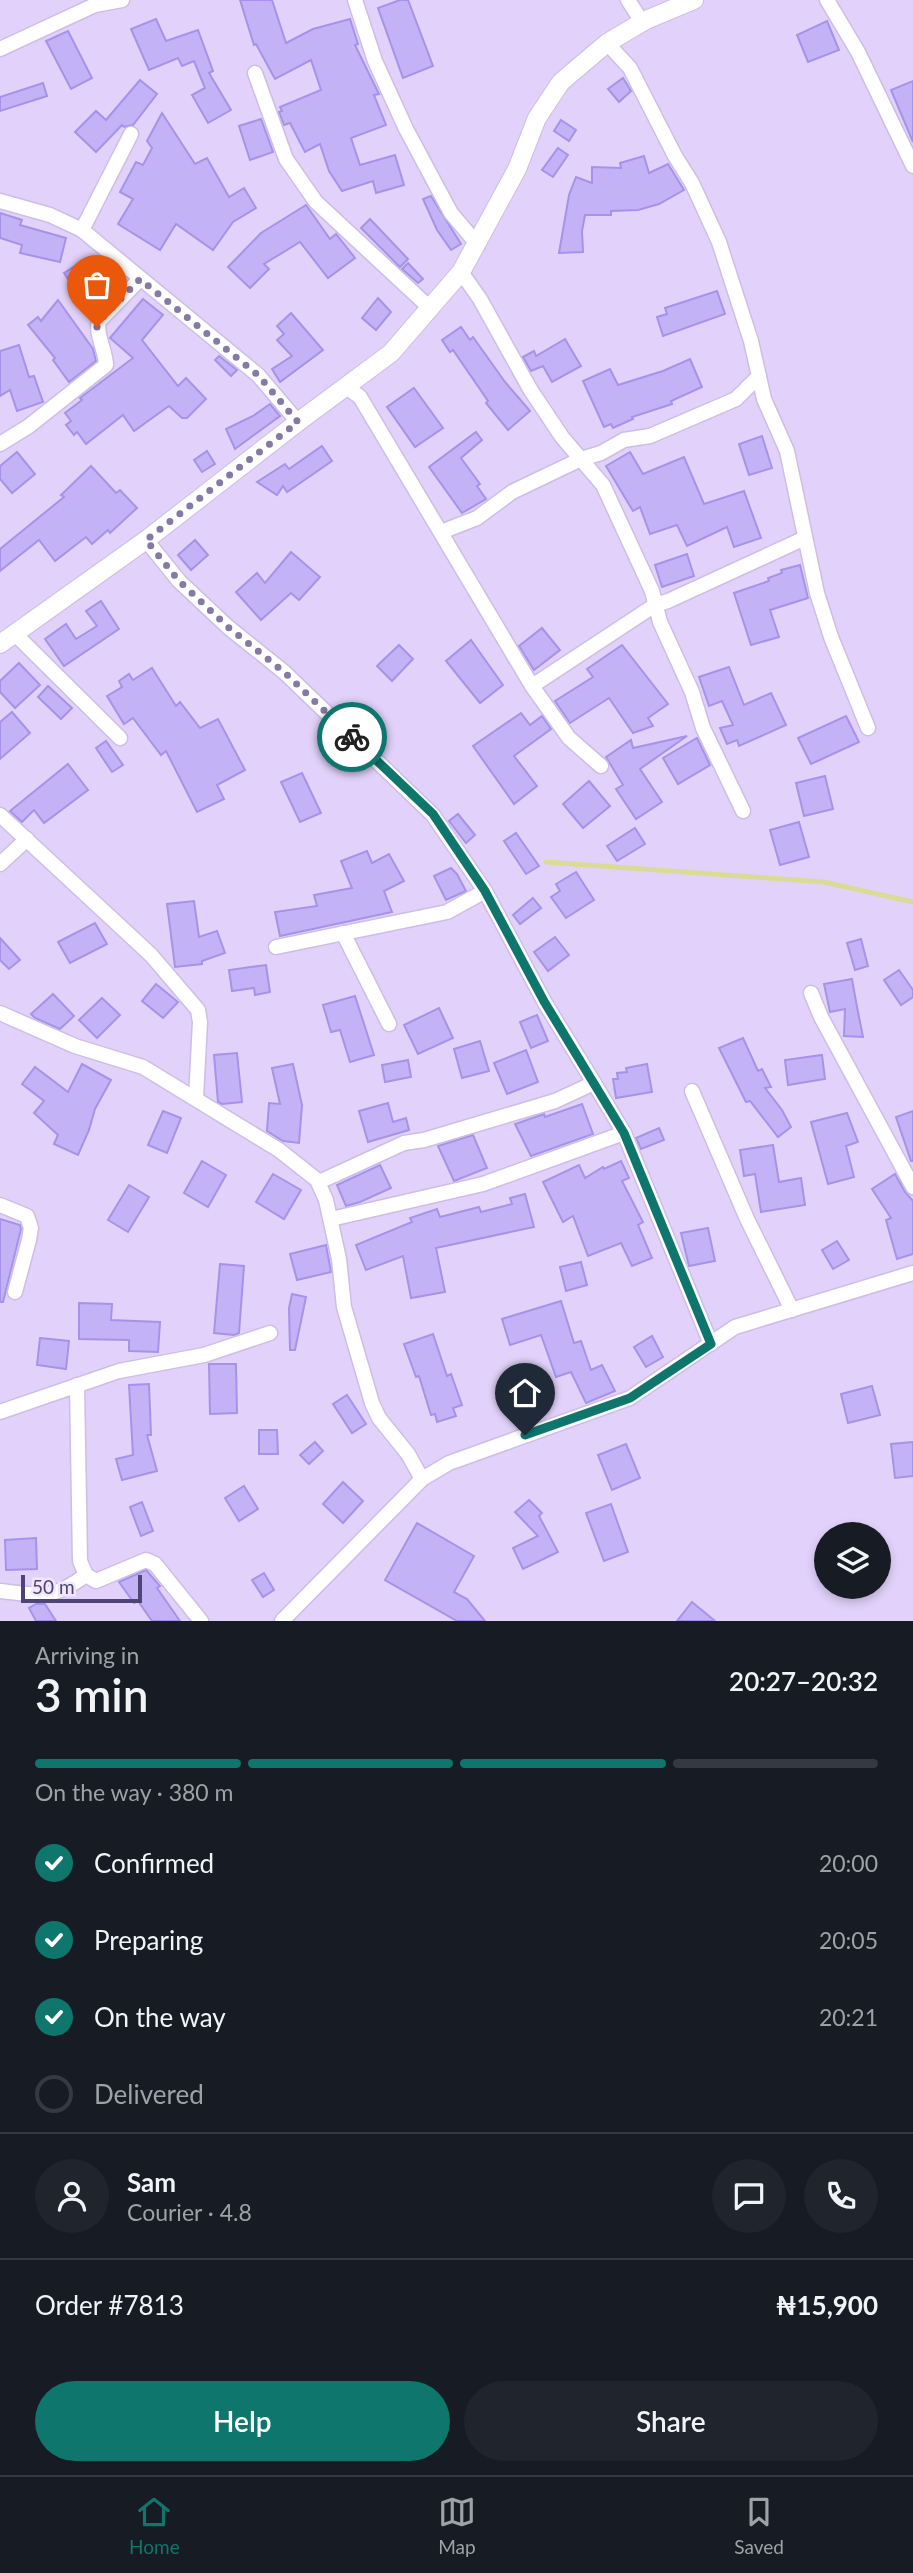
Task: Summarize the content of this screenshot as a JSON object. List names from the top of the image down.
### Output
{
  "scale_bar": "50 m",
  "page": {
    "scale": "50 m",
    "heading": ["3 min", "Arriving in", "20:27–20:32"],
    "panel": [
      "Sam",
      "Courier · 4.8",
      "Order #7813",
      "₦15,900"
    ],
    "bar": "On the way · 380 m",
    "list": [
      ["Confirmed", "20:00"],
      ["Preparing", "20:05"],
      ["On the way", "20:21"],
      "Delivered"
    ],
    "buttons": ["Help", "Share"],
    "tabs": ["Home", "Map", "Saved"]
  }
}
